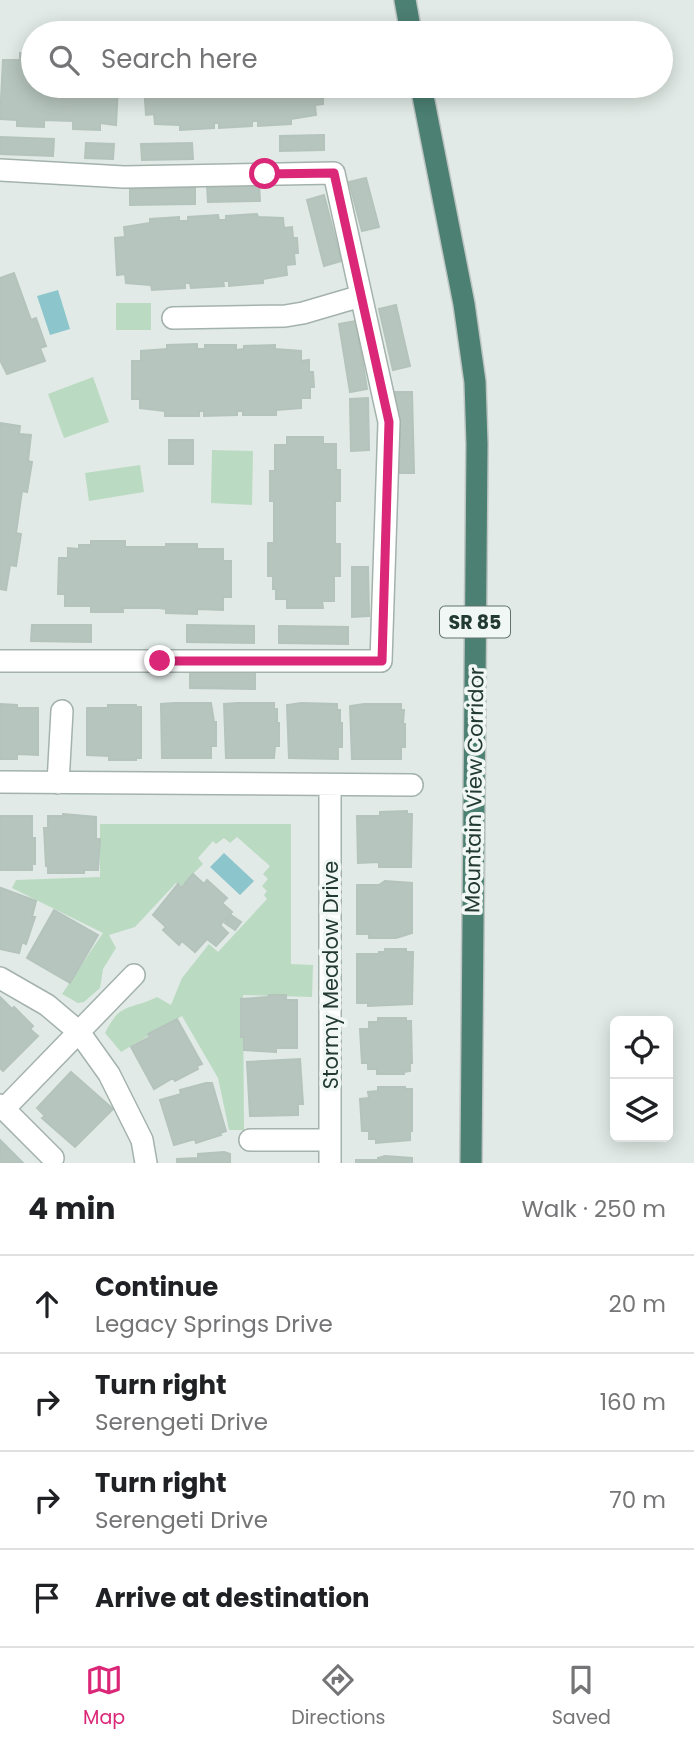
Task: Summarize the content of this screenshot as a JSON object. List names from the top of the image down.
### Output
{
  "streets": {
    "highway": ["SR 85", "Mountain View Corridor"],
    "street": ["Stormy Meadow Drive"]
  },
  "page": {
    "search": "Search here",
    "heading": ["4 min", "Walk · 250 m"],
    "list": [
      ["Continue", "Legacy Springs Drive", "20 m"],
      ["Turn right", "Serengeti Drive", "160 m"],
      ["Turn right", "Serengeti Drive", "70 m"],
      "Arrive at destination"
    ],
    "nav": ["Map", "Directions", "Saved"]
  }
}
